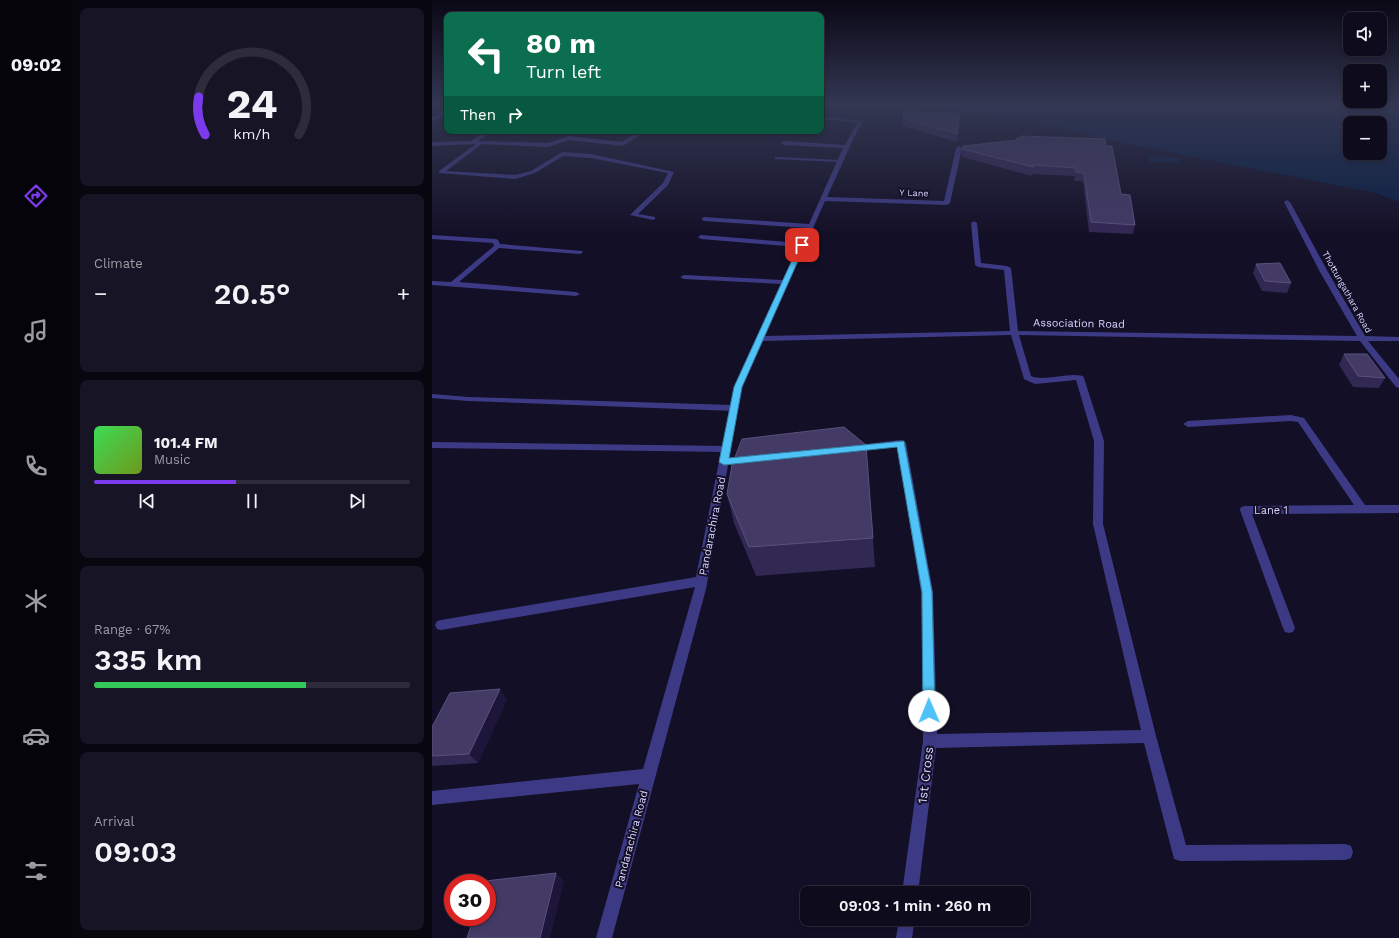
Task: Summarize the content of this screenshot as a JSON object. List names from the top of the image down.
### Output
{
  "streets": {
    "street": [
      "Y Lane",
      "Thottungathara Road",
      "Association Road",
      "Lane 1",
      "Pandarachira Road",
      "1st Cross"
    ]
  },
  "crossings": [
    ["Y Lane", "Pandarachira Road"],
    ["Thottungathara Road", "Association Road"],
    ["Association Road", "Pandarachira Road"]
  ],
  "page": {
    "tabs": "09:02",
    "map_buttons": ["+", "−"],
    "turn": ["80 m", "Turn left"],
    "then": "Then",
    "tile": [
      "Climate",
      ["Range · 67%", "335 km"],
      ["Arrival", "09:03"]
    ],
    "heat": ["−", "20.5°", "+"],
    "song": ["101.4 FM", "Music"],
    "limit": "30",
    "trip": "09:03 · 1 min · 260 m",
    "gauge": ["24", "km/h"]
  }
}
